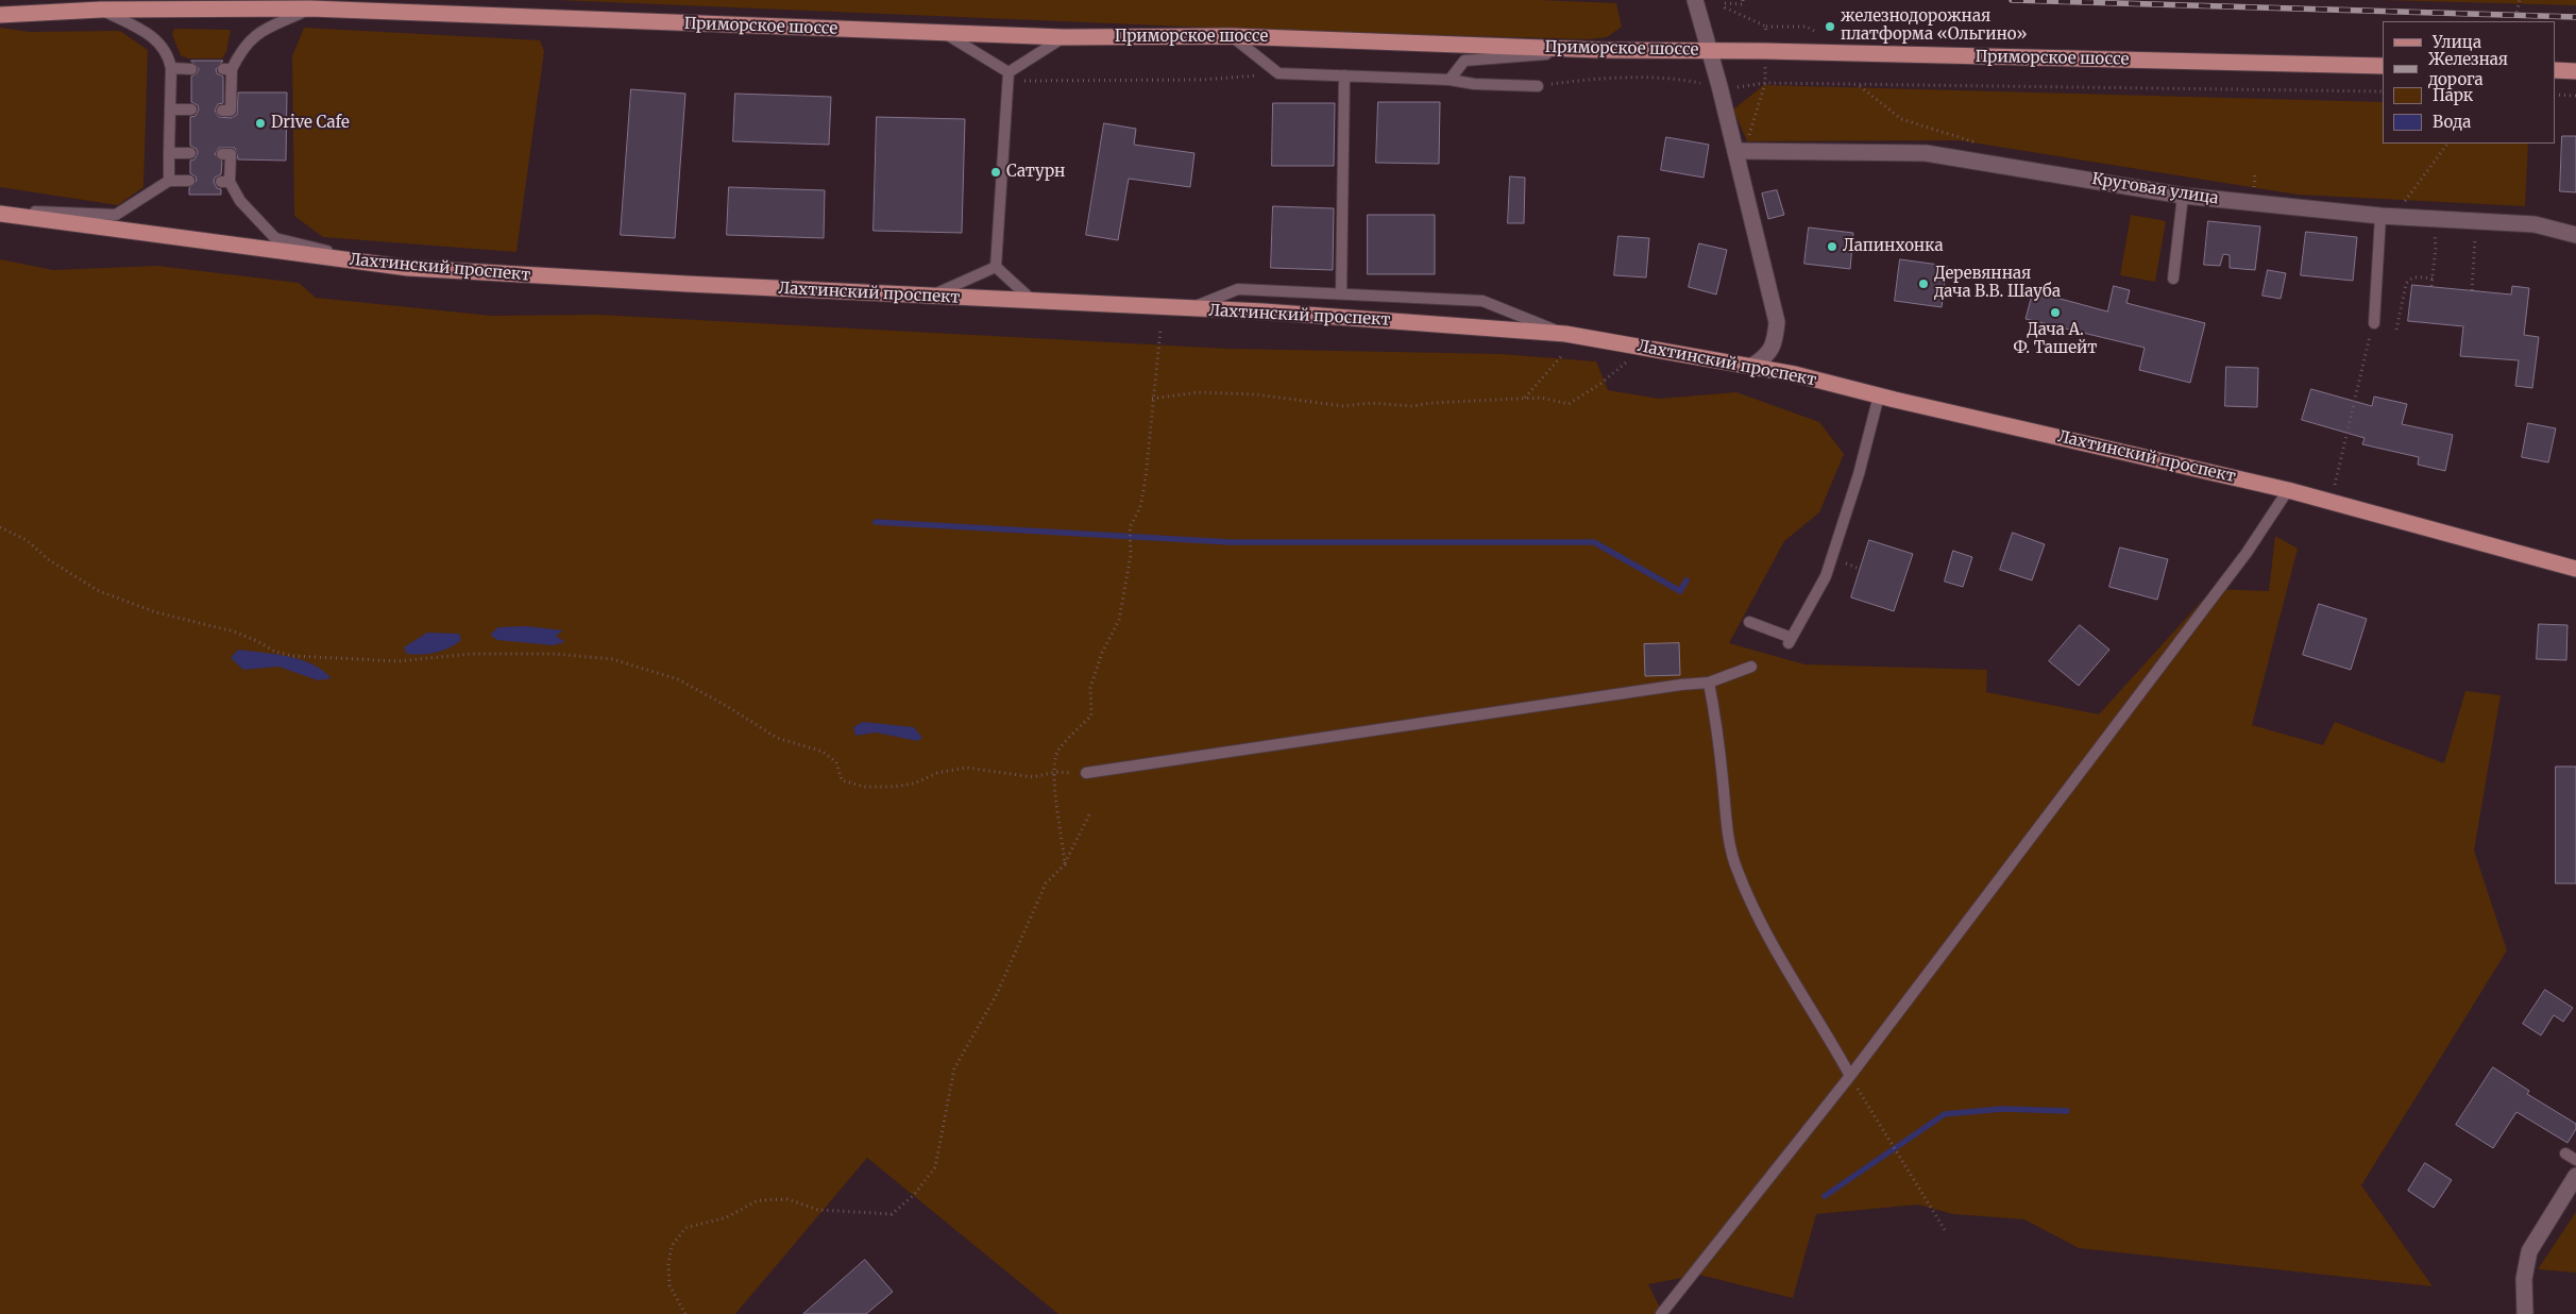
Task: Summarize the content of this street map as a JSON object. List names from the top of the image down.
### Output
{
  "streets": {
    "main road": ["Приморское шоссе", "Лахтинский проспект"],
    "street": ["Круговая улица"]
  },
  "places": [
    "железнодорожная платформа «Ольгино»",
    "Drive Cafe",
    "Сатурн",
    "Лапинхонка",
    "Деревянная дача В.В. Шауба",
    "Дача А. Ф. Ташейт"
  ],
  "legend": [
    "Улица",
    "Железная дорога",
    "Парк",
    "Вода"
  ]
}
